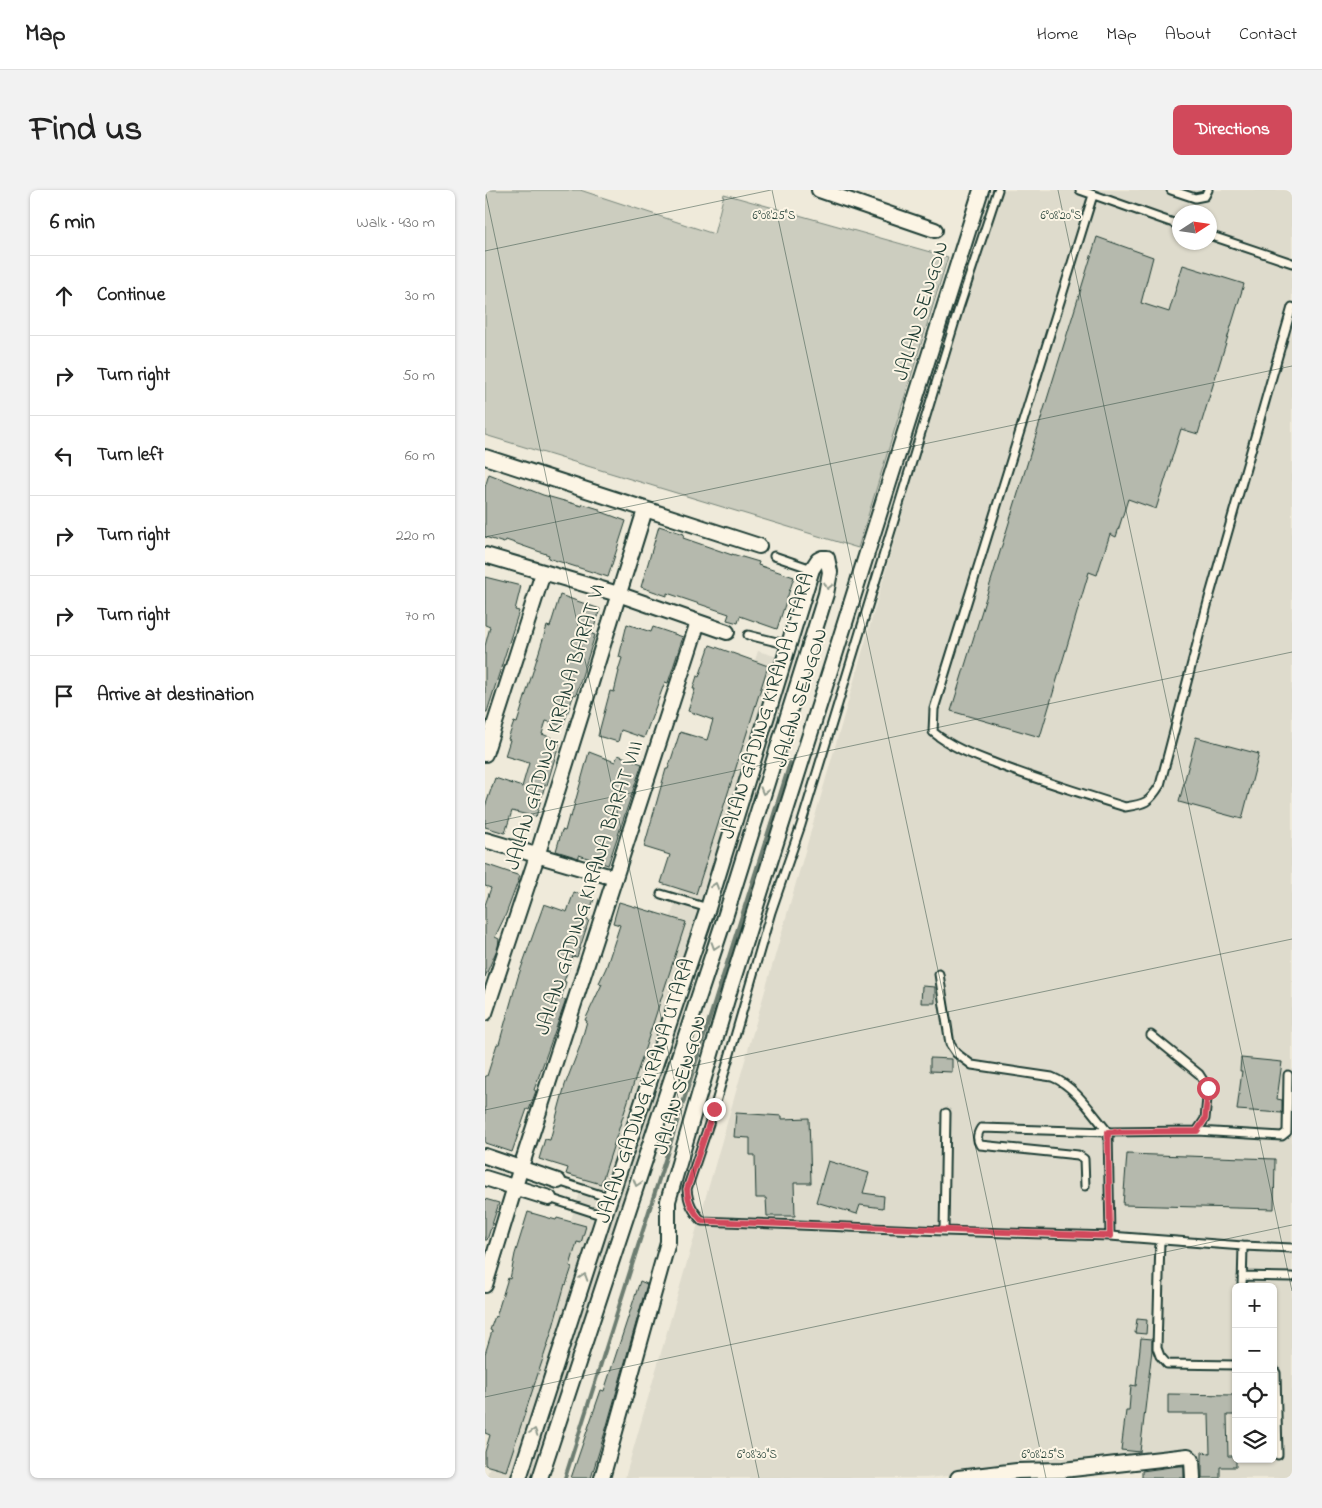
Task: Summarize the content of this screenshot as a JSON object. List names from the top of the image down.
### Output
{
  "streets": {
    "street": [
      "JALAN SENGON",
      "JALAN GADING KIRANA UTARA",
      "JALAN GADING KIRANA BARAT VI",
      "JALAN GADING KIRANA BARAT VIII"
    ]
  },
  "north": "right",
  "page": {
    "header": "Map",
    "nav": [
      "Home",
      "Map",
      "About",
      "Contact"
    ],
    "title": "Find us",
    "buttons": "Directions",
    "heading": ["6 min", "Walk · 430 m"],
    "list": [
      ["Continue", "30 m"],
      ["Turn right", "50 m"],
      ["Turn left", "60 m"],
      ["Turn right", "220 m"],
      ["Turn right", "70 m"],
      "Arrive at destination"
    ],
    "map_buttons": ["+", "−"]
  },
  "coordinates": ["6°08'25\"S", "6°08'20\"S", "6°08'30\"S"]
}
